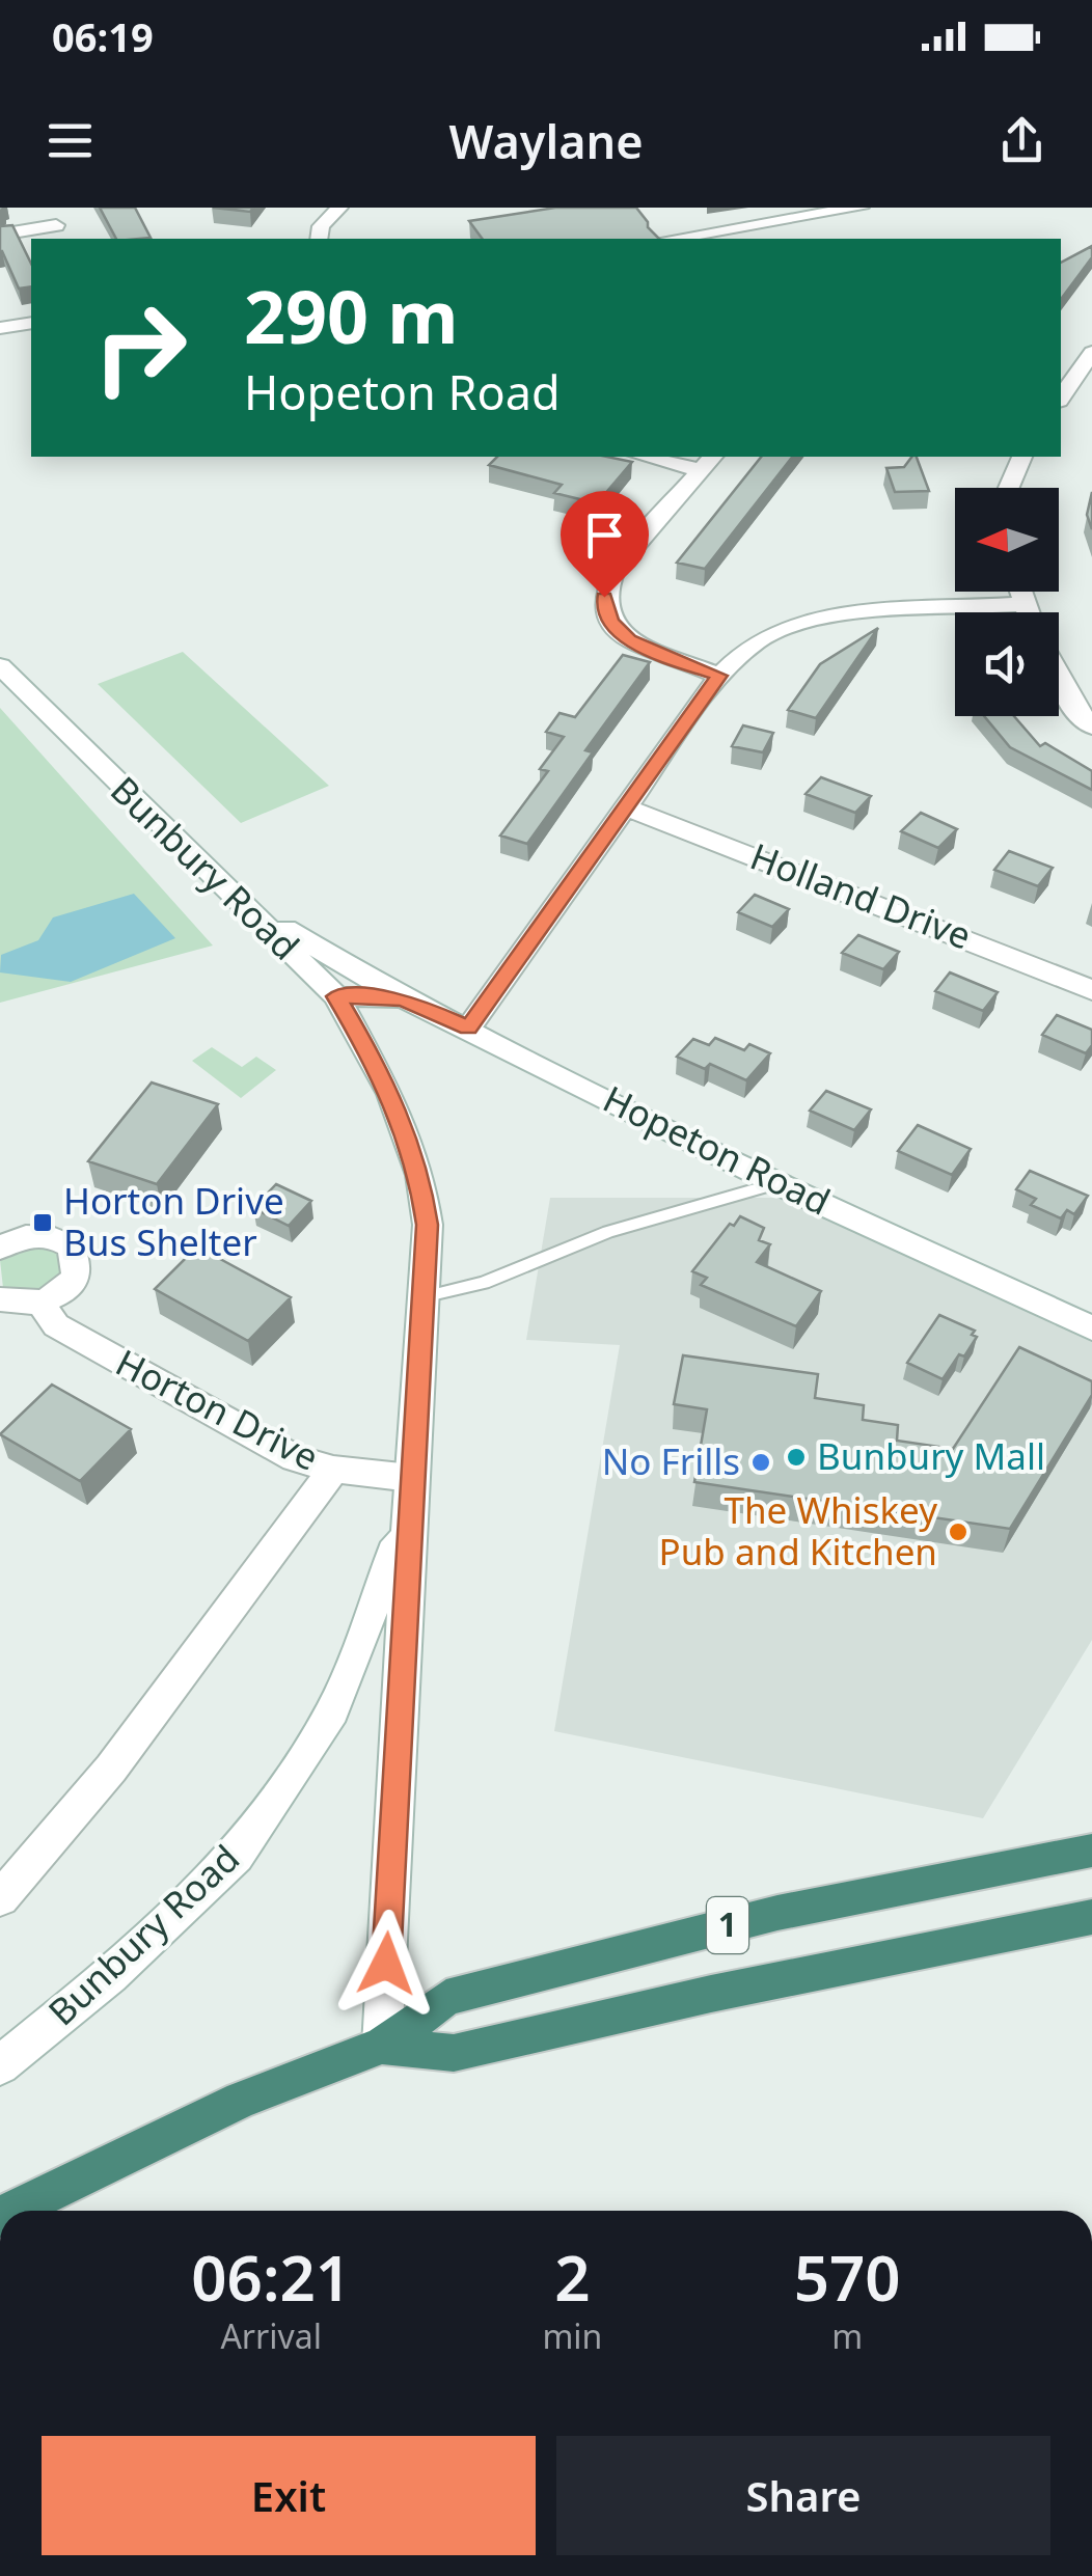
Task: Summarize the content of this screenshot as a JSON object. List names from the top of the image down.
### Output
{
  "streets": {
    "highway": ["1"],
    "street": [
      "Bunbury Road",
      "Holland Drive",
      "Hopeton Road",
      "Horton Drive"
    ]
  },
  "crossings": [
    ["Bunbury Road", "Hopeton Road"],
    ["Bunbury Road", "Horton Drive"],
    ["Bunbury Road", "1"]
  ],
  "places": {
    "transit": ["Horton Drive Bus Shelter"],
    "other": ["Bunbury Mall", "No Frills", "The Whiskey Pub and Kitchen"]
  },
  "north": "left",
  "page": {
    "status": "06:19",
    "header": "Waylane",
    "turn": ["290 m", "Hopeton Road"],
    "eta": [
      "06:21",
      "Arrival",
      "2",
      "min",
      "570",
      "m"
    ],
    "buttons": ["Exit", "Share"]
  }
}
